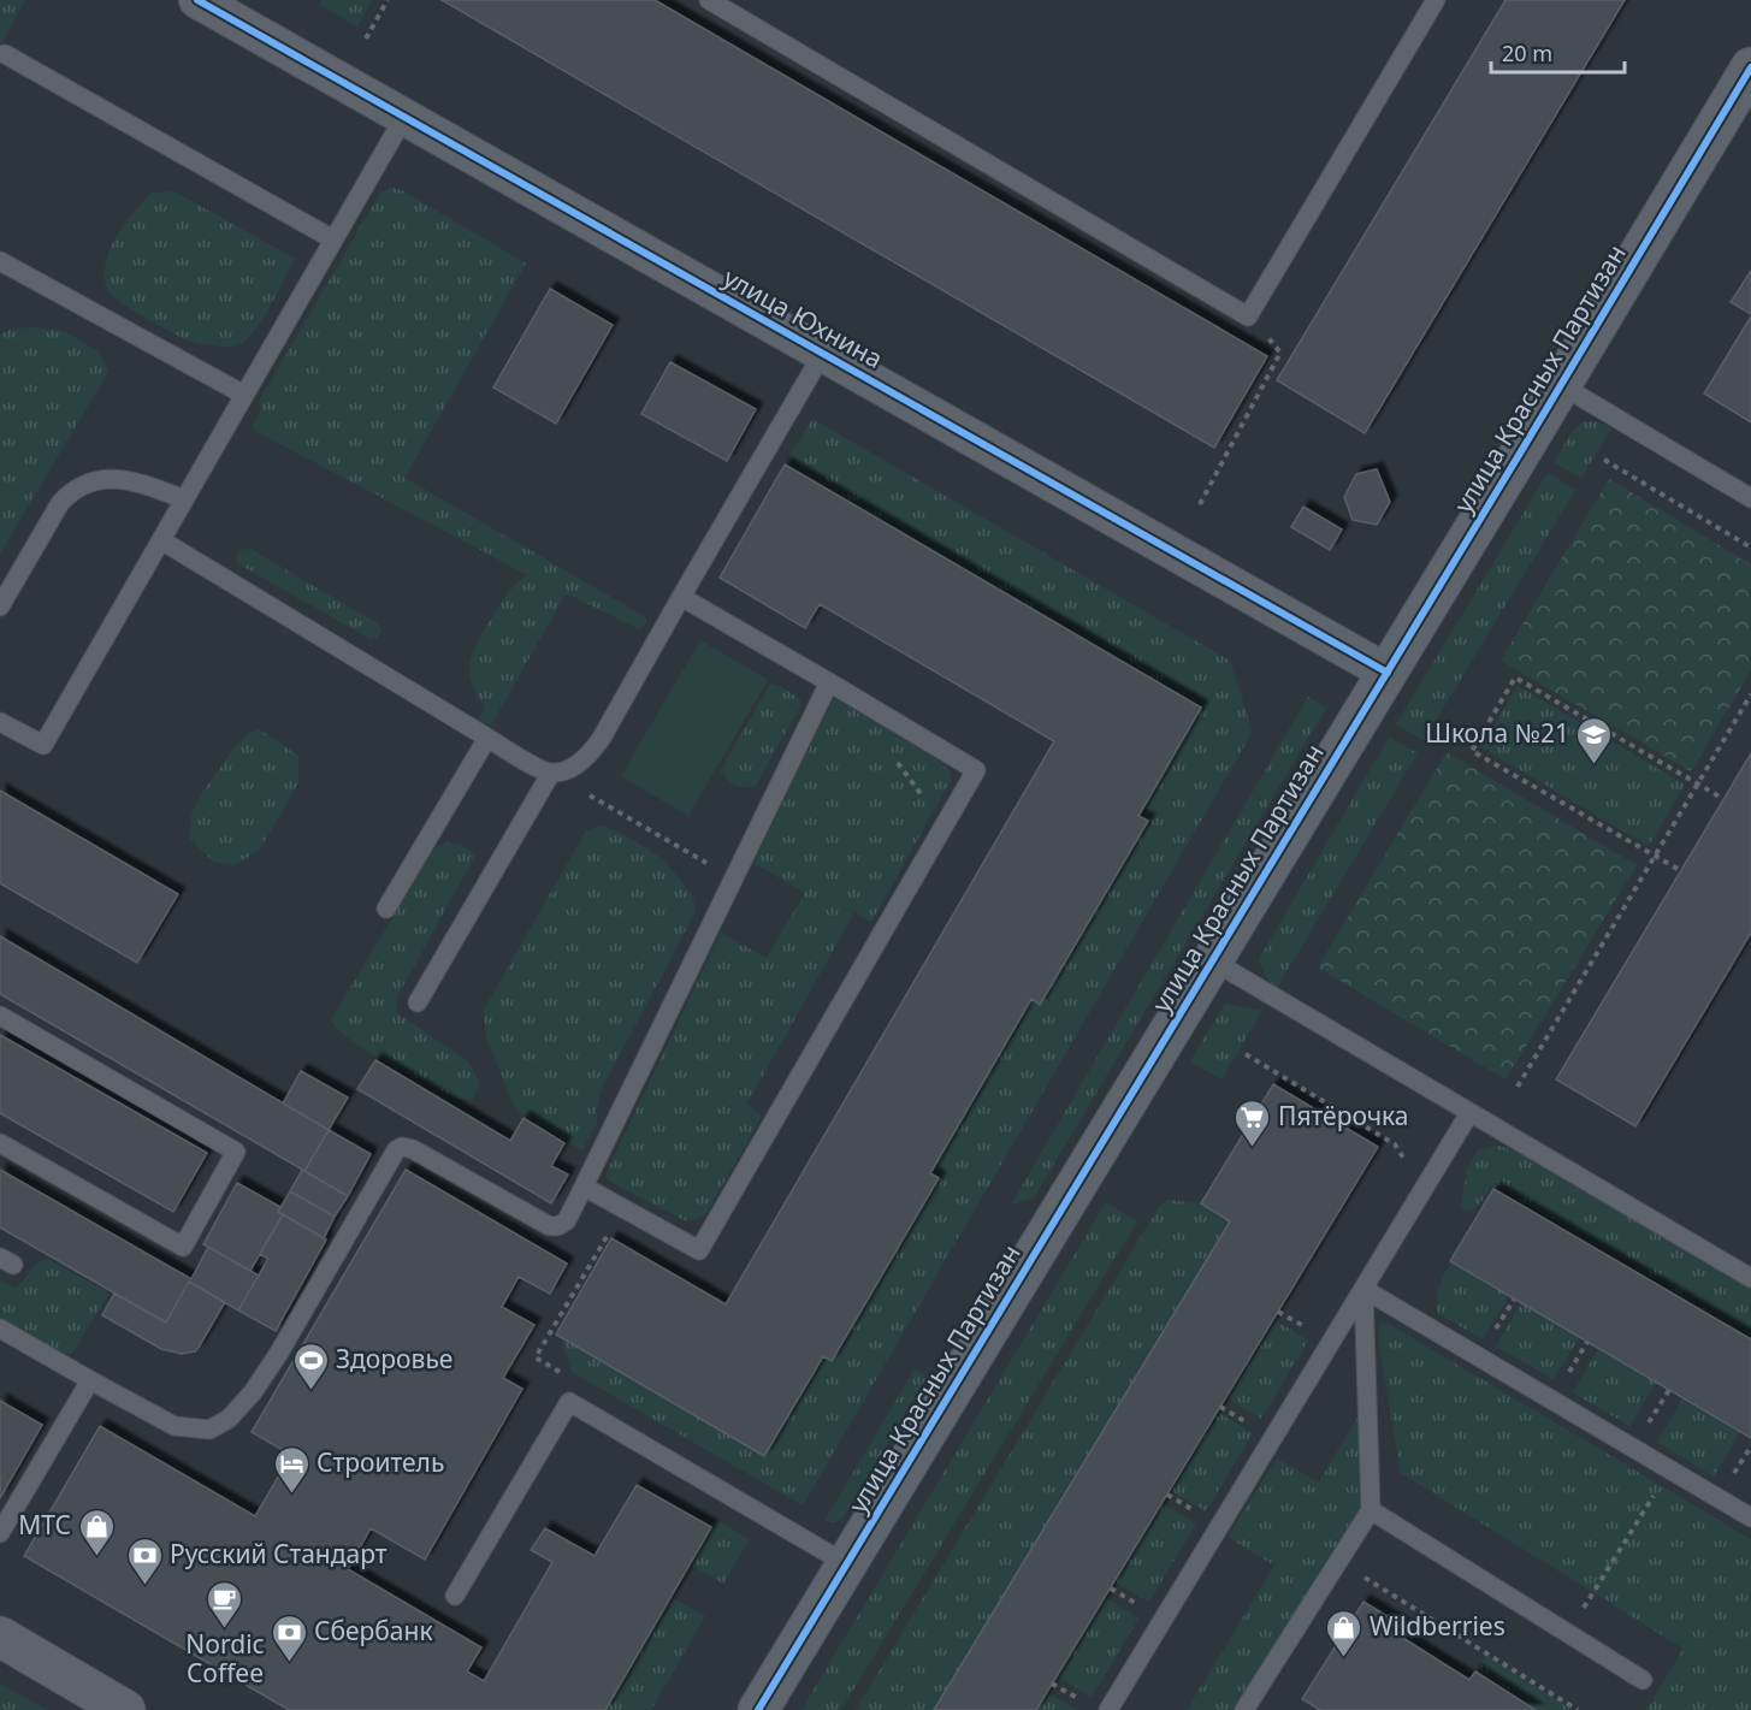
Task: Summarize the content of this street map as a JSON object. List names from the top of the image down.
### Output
{
  "streets": {
    "street": ["улица Юхнина", "улица Красных Партизан"]
  },
  "crossings": [
    ["улица Юхнина", "улица Красных Партизан"]
  ],
  "places": {
    "school or university": ["Школа №21"],
    "supermarket": ["Пятёрочка"],
    "sports": ["Здоровье"],
    "hotel": ["Строитель"],
    "shop": ["МТС", "Wildberries"],
    "bank": ["Русский Стандарт", "Сбербанк"],
    "cafe": ["Nordic Coffee"]
  },
  "scale_bar": "20 m"
}
